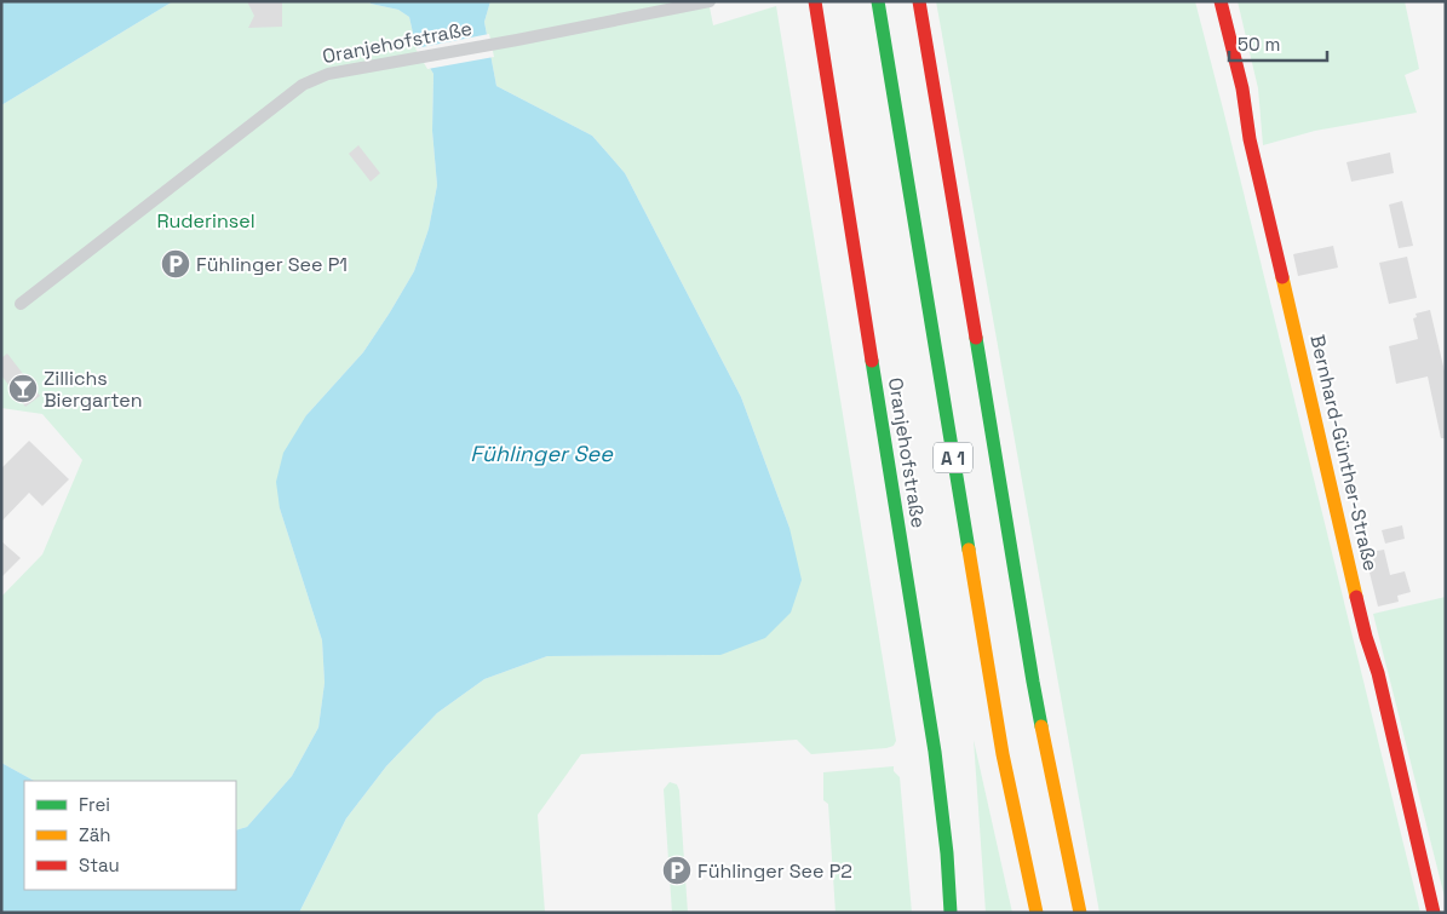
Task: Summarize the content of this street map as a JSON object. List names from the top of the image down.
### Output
{
  "streets": {
    "main road": ["Oranjehofstraße", "Bernhard-Günther-Straße", "A 1"]
  },
  "water": ["Fühlinger See"],
  "parks": ["Ruderinsel"],
  "places": {
    "parking": ["Fühlinger See P1", "Fühlinger See P2"],
    "bar": ["Zillichs Biergarten"]
  },
  "legend": ["Frei", "Zäh", "Stau"],
  "scale_bar": "50 m"
}
